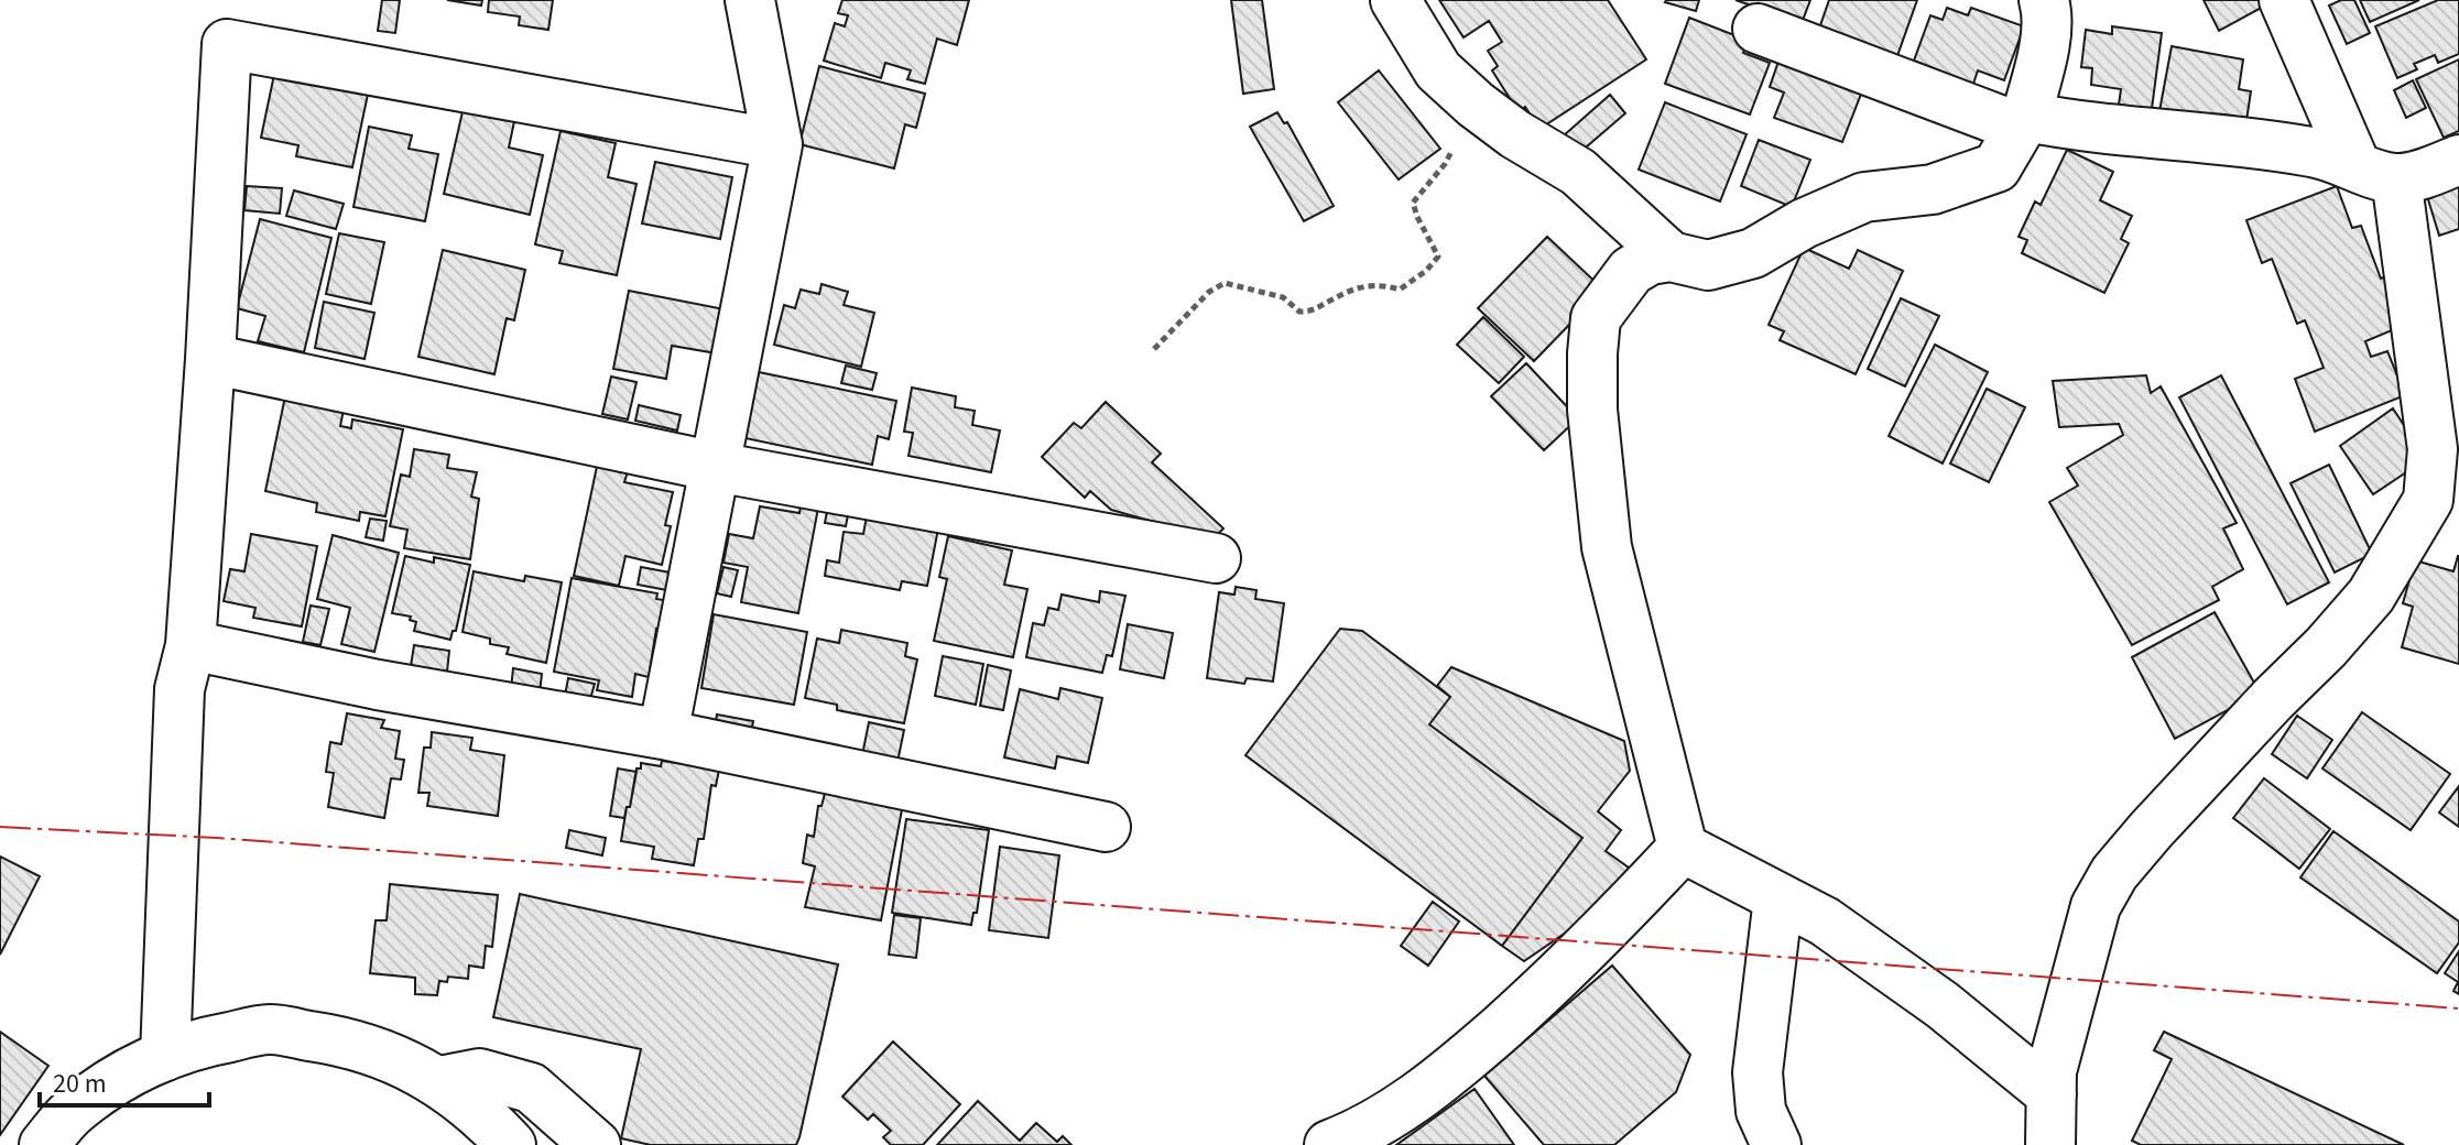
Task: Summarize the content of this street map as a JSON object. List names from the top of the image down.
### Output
{
  "scale_bar": "20 m"
}
